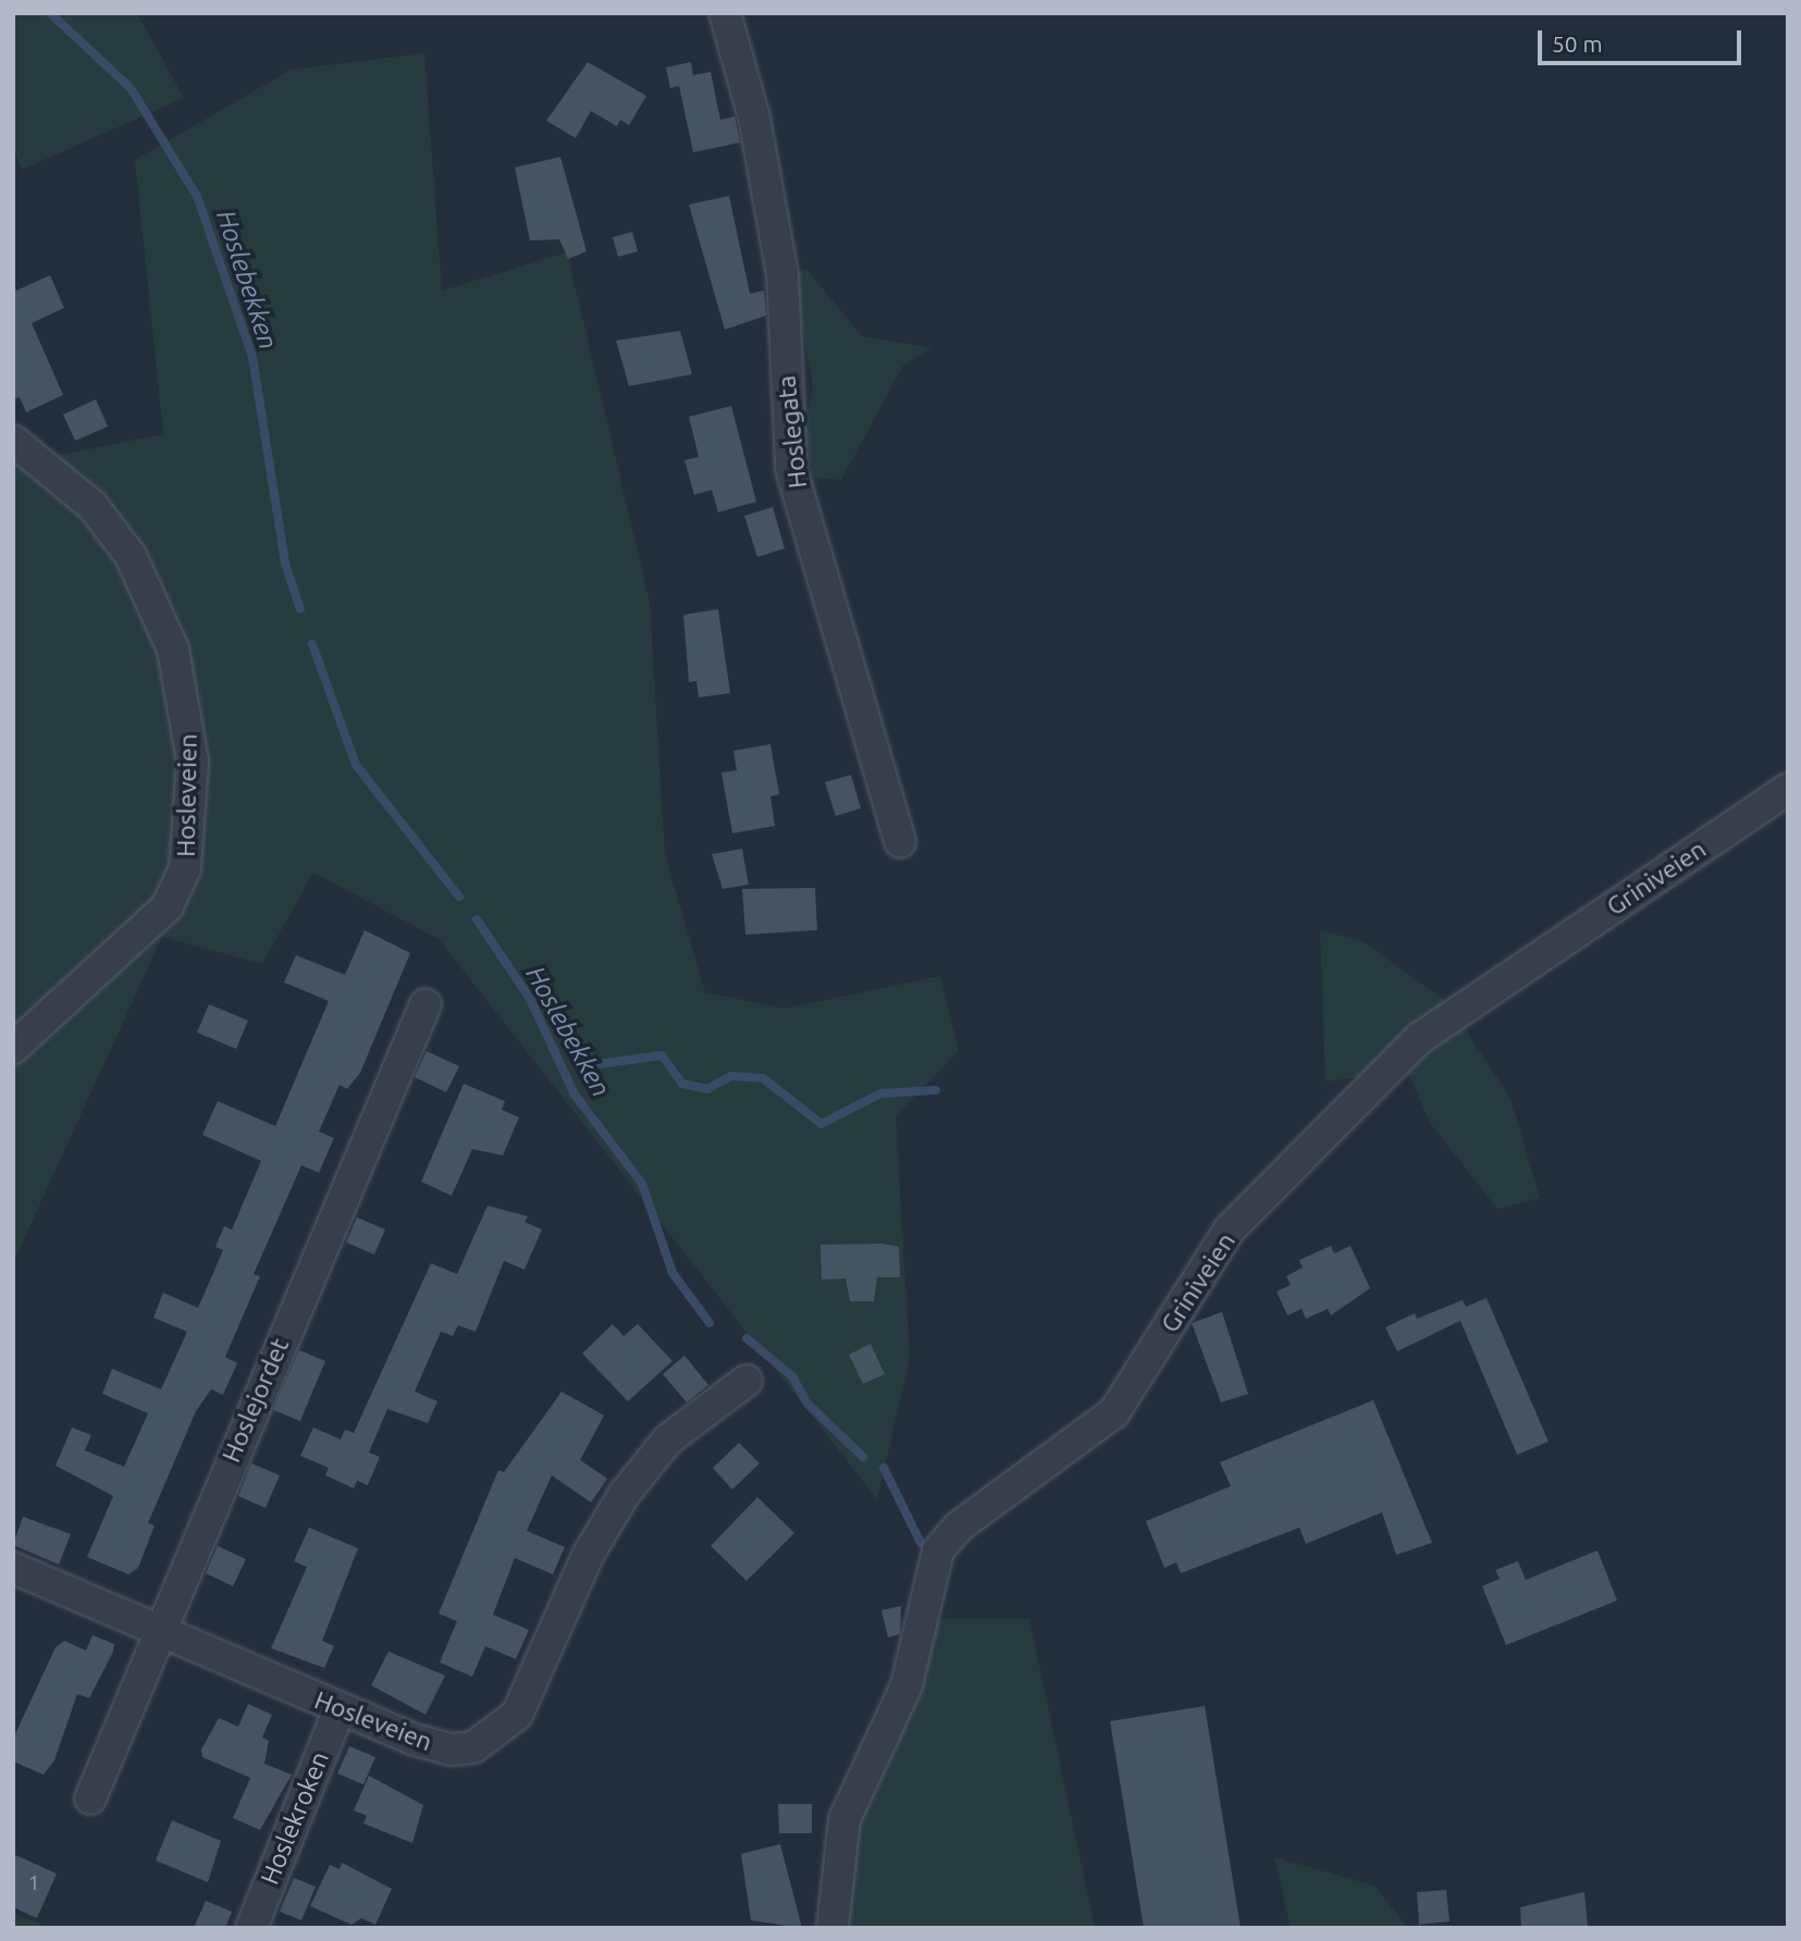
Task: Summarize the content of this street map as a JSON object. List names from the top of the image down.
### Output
{
  "streets": {
    "street": [
      "Hoslegata",
      "Hosleveien",
      "Griniveien",
      "Hoslejordet",
      "Hoslekroken"
    ]
  },
  "crossings": [
    ["Hosleveien", "Hoslejordet"],
    ["Hosleveien", "Hoslekroken"]
  ],
  "water": ["Hoslebekken"],
  "house_numbers": ["1"],
  "scale_bar": "50 m"
}
